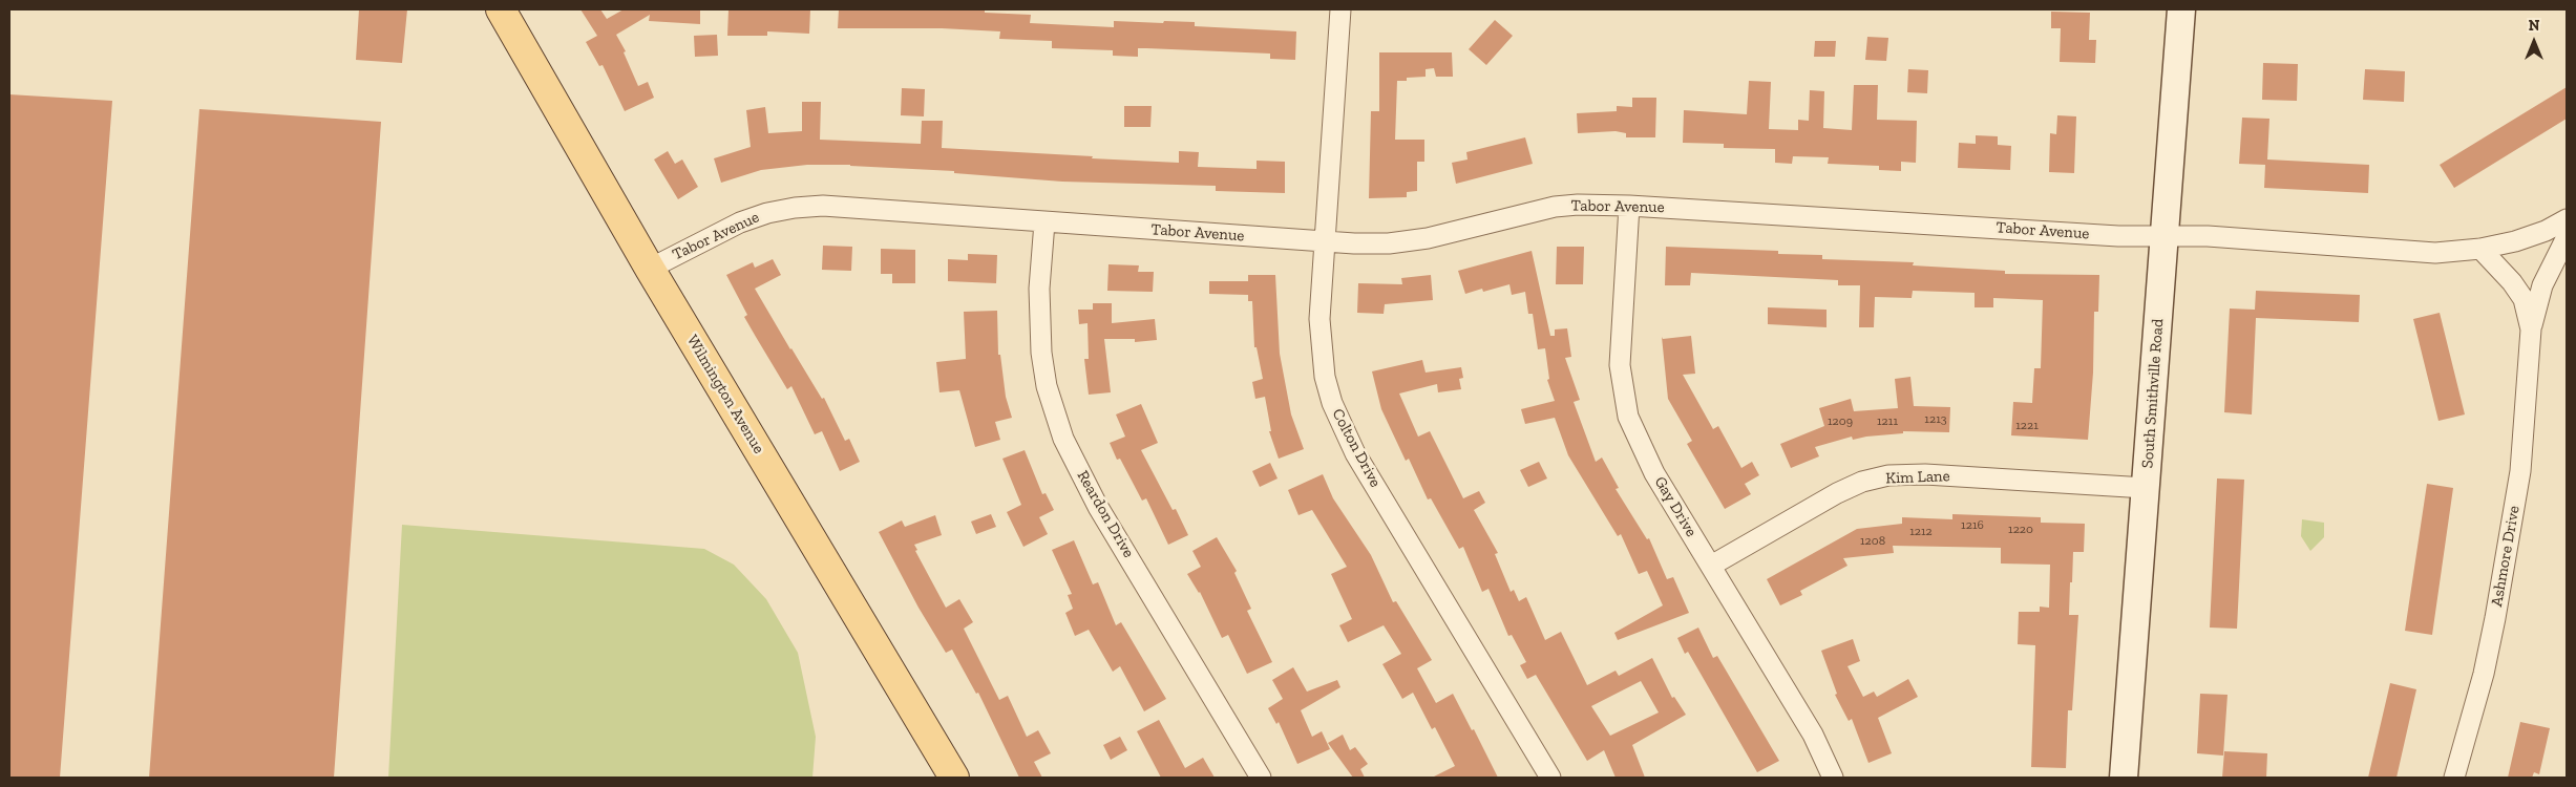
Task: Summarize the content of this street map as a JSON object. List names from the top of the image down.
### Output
{
  "streets": {
    "main road": ["South Smithville Road", "Wilmington Avenue"],
    "street": [
      "Tabor Avenue",
      "Colton Drive",
      "Kim Lane",
      "Gay Drive",
      "Reardon Drive",
      "Ashmore Drive"
    ]
  },
  "crossings": [
    ["Tabor Avenue", "South Smithville Road"],
    ["Tabor Avenue", "Wilmington Avenue"],
    ["Tabor Avenue", "Colton Drive"],
    ["Tabor Avenue", "Gay Drive"],
    ["Tabor Avenue", "Reardon Drive"],
    ["Tabor Avenue", "Ashmore Drive"],
    ["South Smithville Road", "Kim Lane"],
    ["Kim Lane", "Gay Drive"]
  ],
  "house_numbers": [
    "1213",
    "1209",
    "1211",
    "1221",
    "1216",
    "1220",
    "1212",
    "1208"
  ],
  "north": "top"
}
